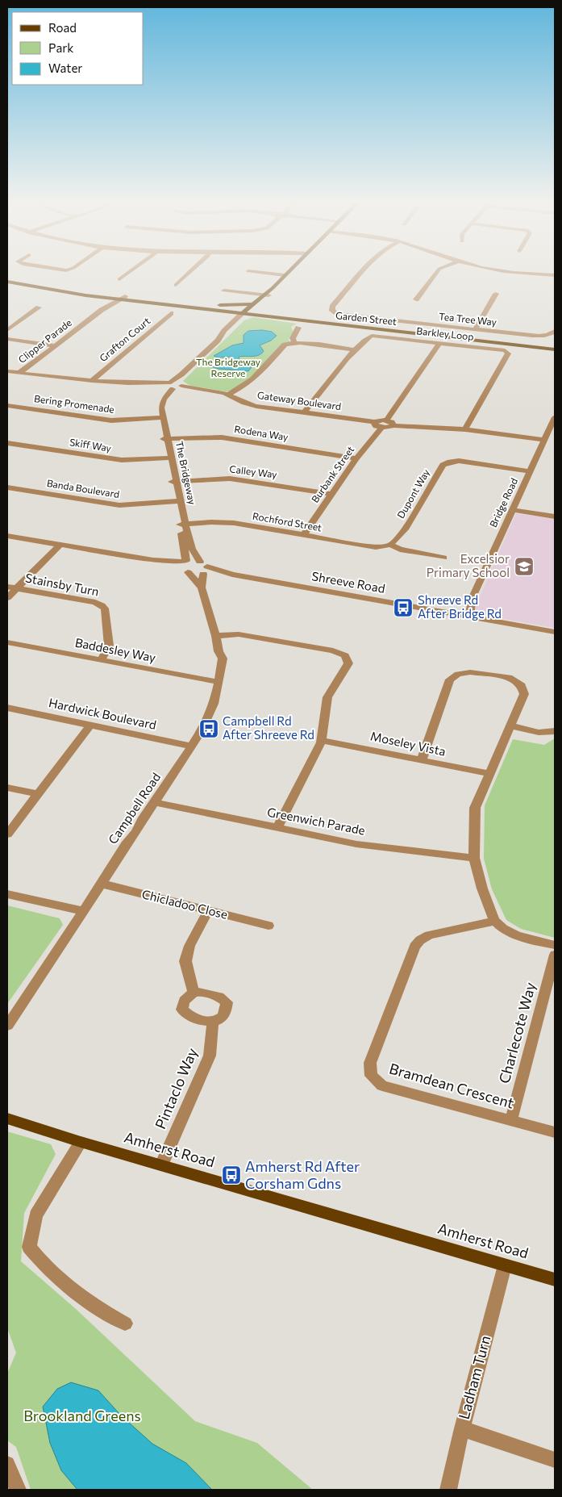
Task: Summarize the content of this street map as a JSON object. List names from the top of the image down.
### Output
{
  "streets": {
    "main road": ["Garden Street", "Amherst Road"],
    "street": [
      "Tea Tree Way",
      "Barkley Loop",
      "Grafton Court",
      "Clipper Parade",
      "Gateway Boulevard",
      "Bering Promenade",
      "Rodena Way",
      "Skiff Way",
      "Calley Way",
      "The Bridgeway",
      "Burbank Street",
      "Banda Boulevard",
      "Dupont Way",
      "Bridge Road",
      "Rochford Street",
      "Shreeve Road",
      "Stainsby Turn",
      "Baddesley Way",
      "Hardwick Boulevard",
      "Moseley Vista",
      "Campbell Road",
      "Greenwich Parade",
      "Chicladoo Close",
      "Charlecote Way",
      "Bramdean Crescent",
      "Pintaclo Way",
      "Ladham Turn"
    ]
  },
  "crossings": [
    ["Garden Street", "Clipper Parade"],
    ["Garden Street", "The Bridgeway"],
    ["Barkley Loop", "Gateway Boulevard"],
    ["Grafton Court", "Gateway Boulevard"],
    ["Clipper Parade", "Gateway Boulevard"],
    ["Gateway Boulevard", "The Bridgeway"],
    ["Gateway Boulevard", "Burbank Street"],
    ["Bering Promenade", "The Bridgeway"],
    ["Rodena Way", "The Bridgeway"],
    ["Rodena Way", "Burbank Street"],
    ["Skiff Way", "The Bridgeway"],
    ["Calley Way", "The Bridgeway"],
    ["Calley Way", "Burbank Street"],
    ["The Bridgeway", "Banda Boulevard"],
    ["The Bridgeway", "Rochford Street"],
    ["The Bridgeway", "Shreeve Road"],
    ["The Bridgeway", "Campbell Road"],
    ["Burbank Street", "Rochford Street"],
    ["Dupont Way", "Bridge Road"],
    ["Dupont Way", "Rochford Street"],
    ["Bridge Road", "Shreeve Road"],
    ["Shreeve Road", "Campbell Road"],
    ["Stainsby Turn", "Baddesley Way"],
    ["Baddesley Way", "Campbell Road"],
    ["Hardwick Boulevard", "Campbell Road"],
    ["Campbell Road", "Greenwich Parade"],
    ["Campbell Road", "Chicladoo Close"],
    ["Charlecote Way", "Bramdean Crescent"],
    ["Pintaclo Way", "Amherst Road"],
    ["Amherst Road", "Ladham Turn"]
  ],
  "parks": ["The Bridgeway Reserve", "Brookland Greens"],
  "places": {
    "school or university": ["Excelsior Primary School"],
    "bus stop": ["Shreeve Rd After Bridge Rd", "Campbell Rd After Shreeve Rd", "Amherst Rd After Corsham Gdns"]
  },
  "legend": ["Road", "Park", "Water"]
}
